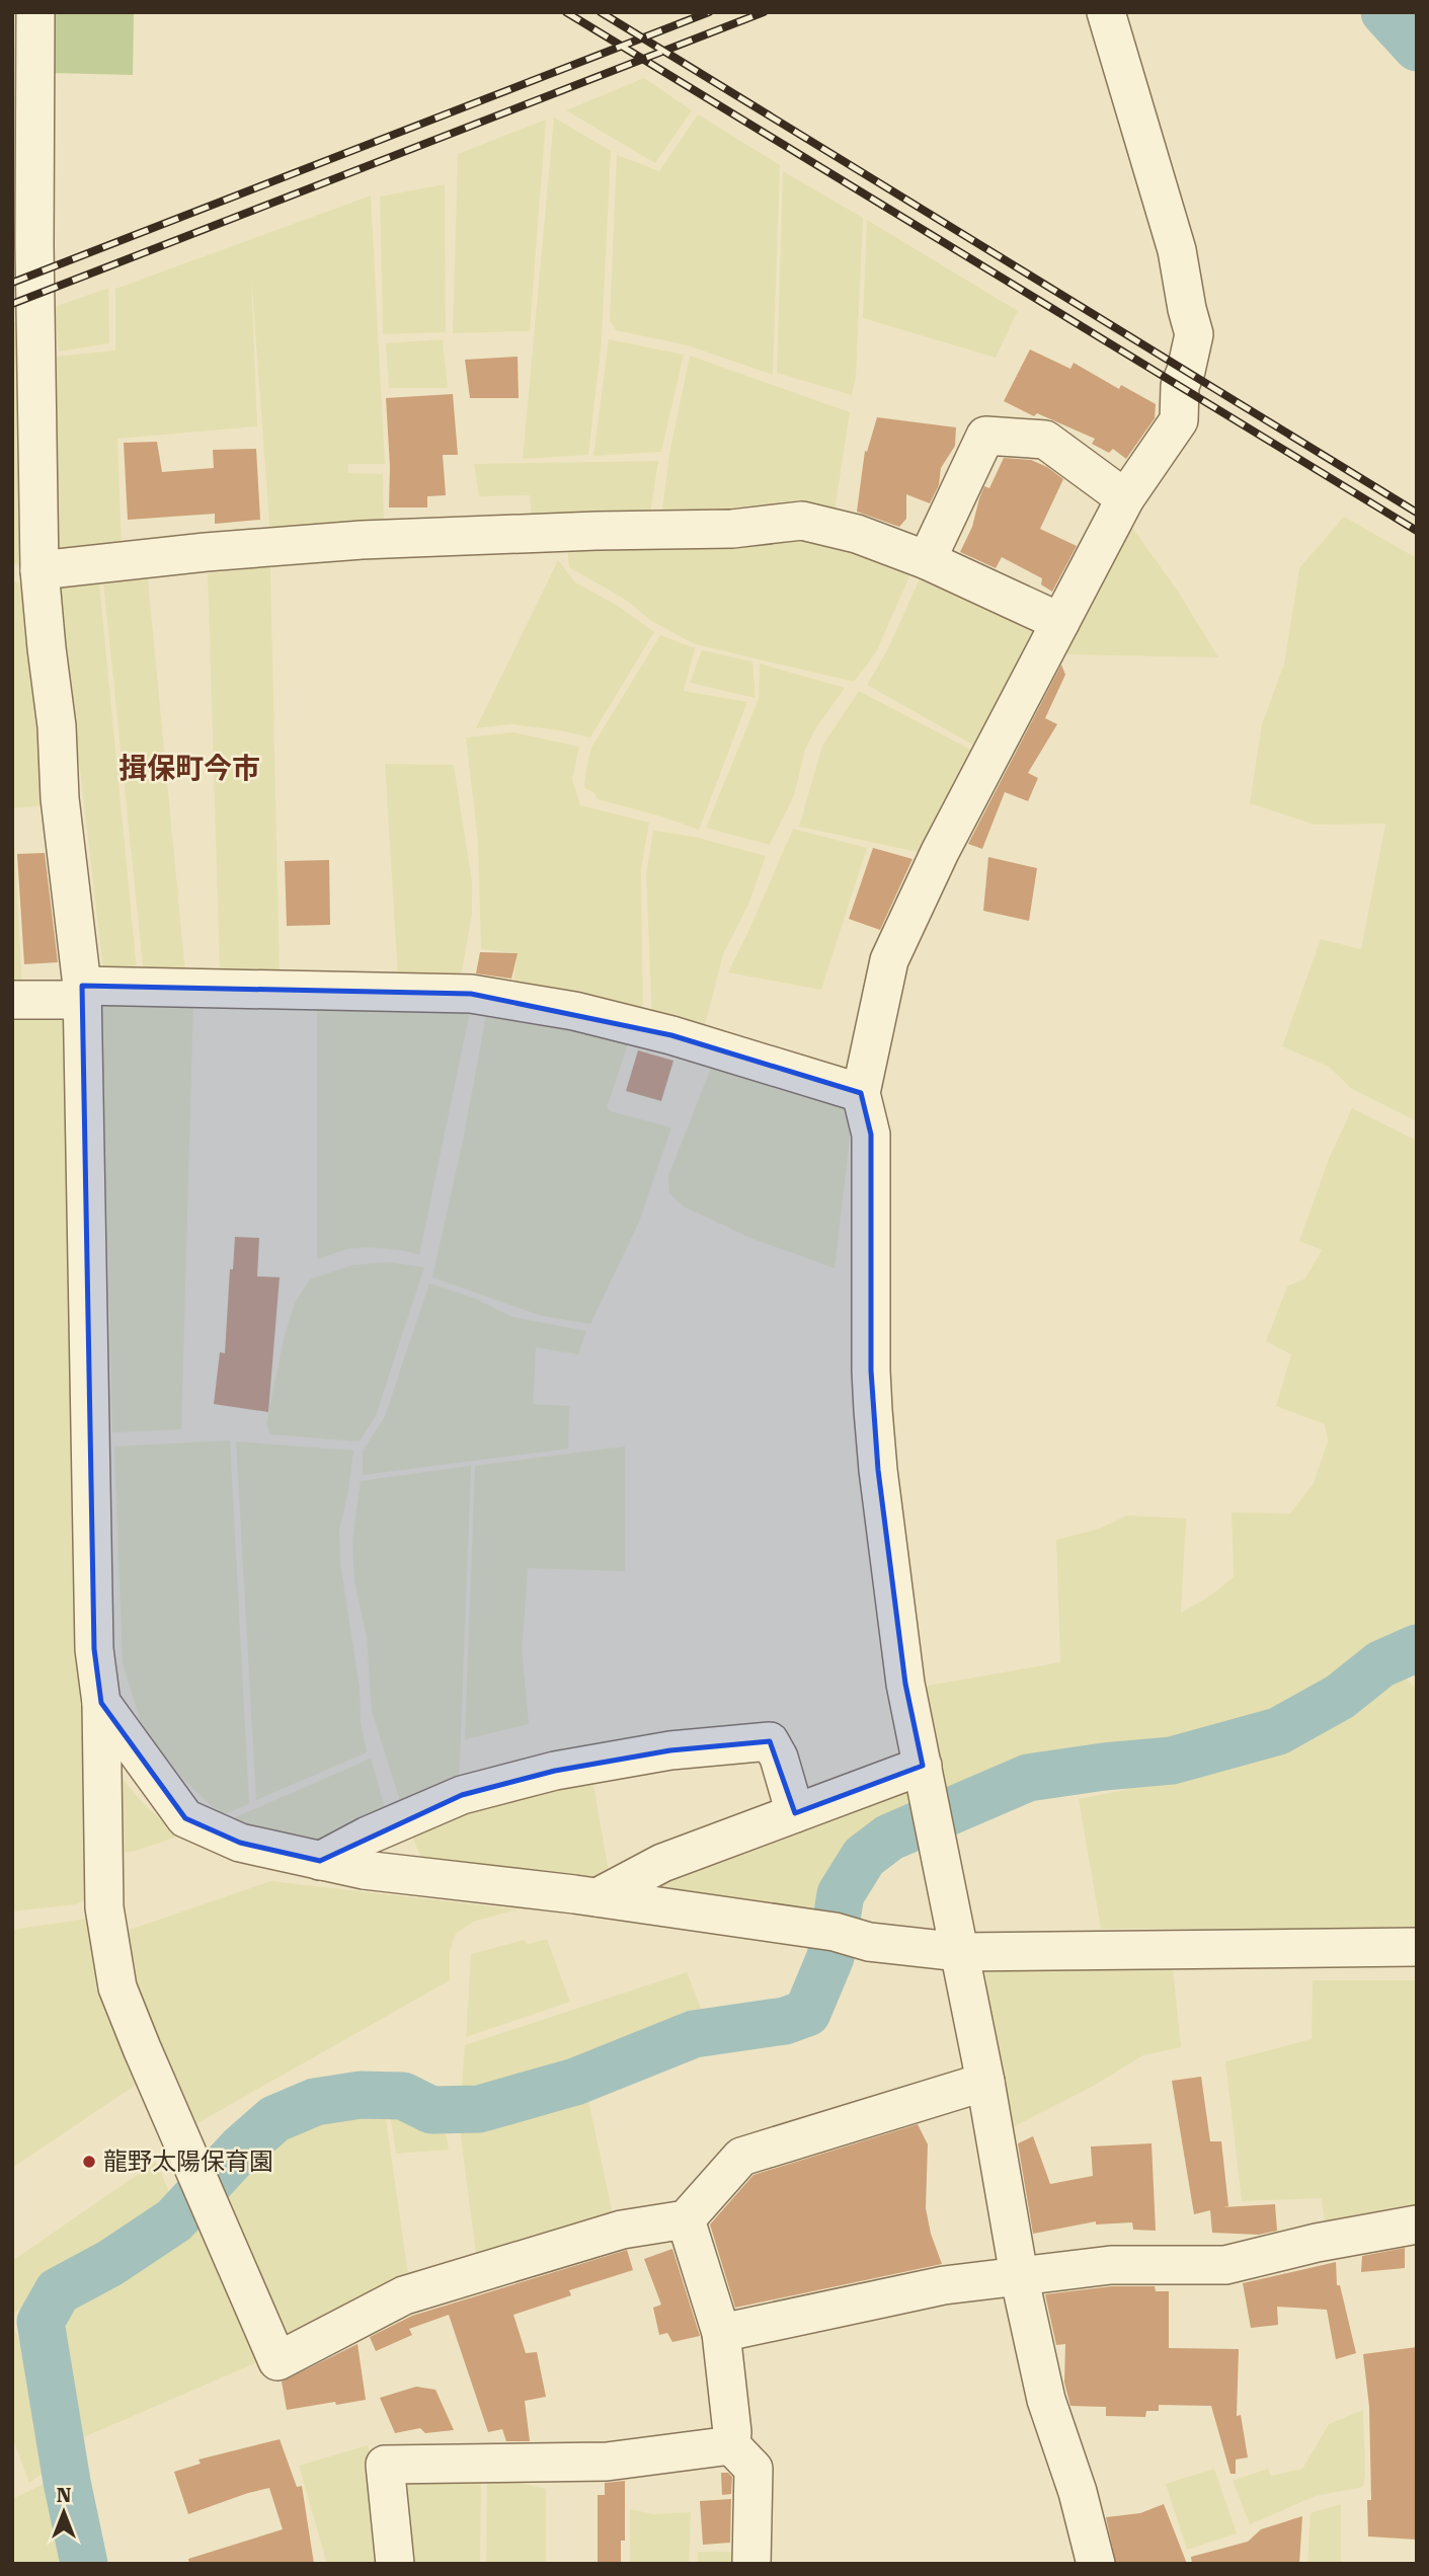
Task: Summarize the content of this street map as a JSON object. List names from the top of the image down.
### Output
{
  "districts": ["揖保町今市"],
  "places": ["龍野太陽保育園"],
  "north": "top"
}
